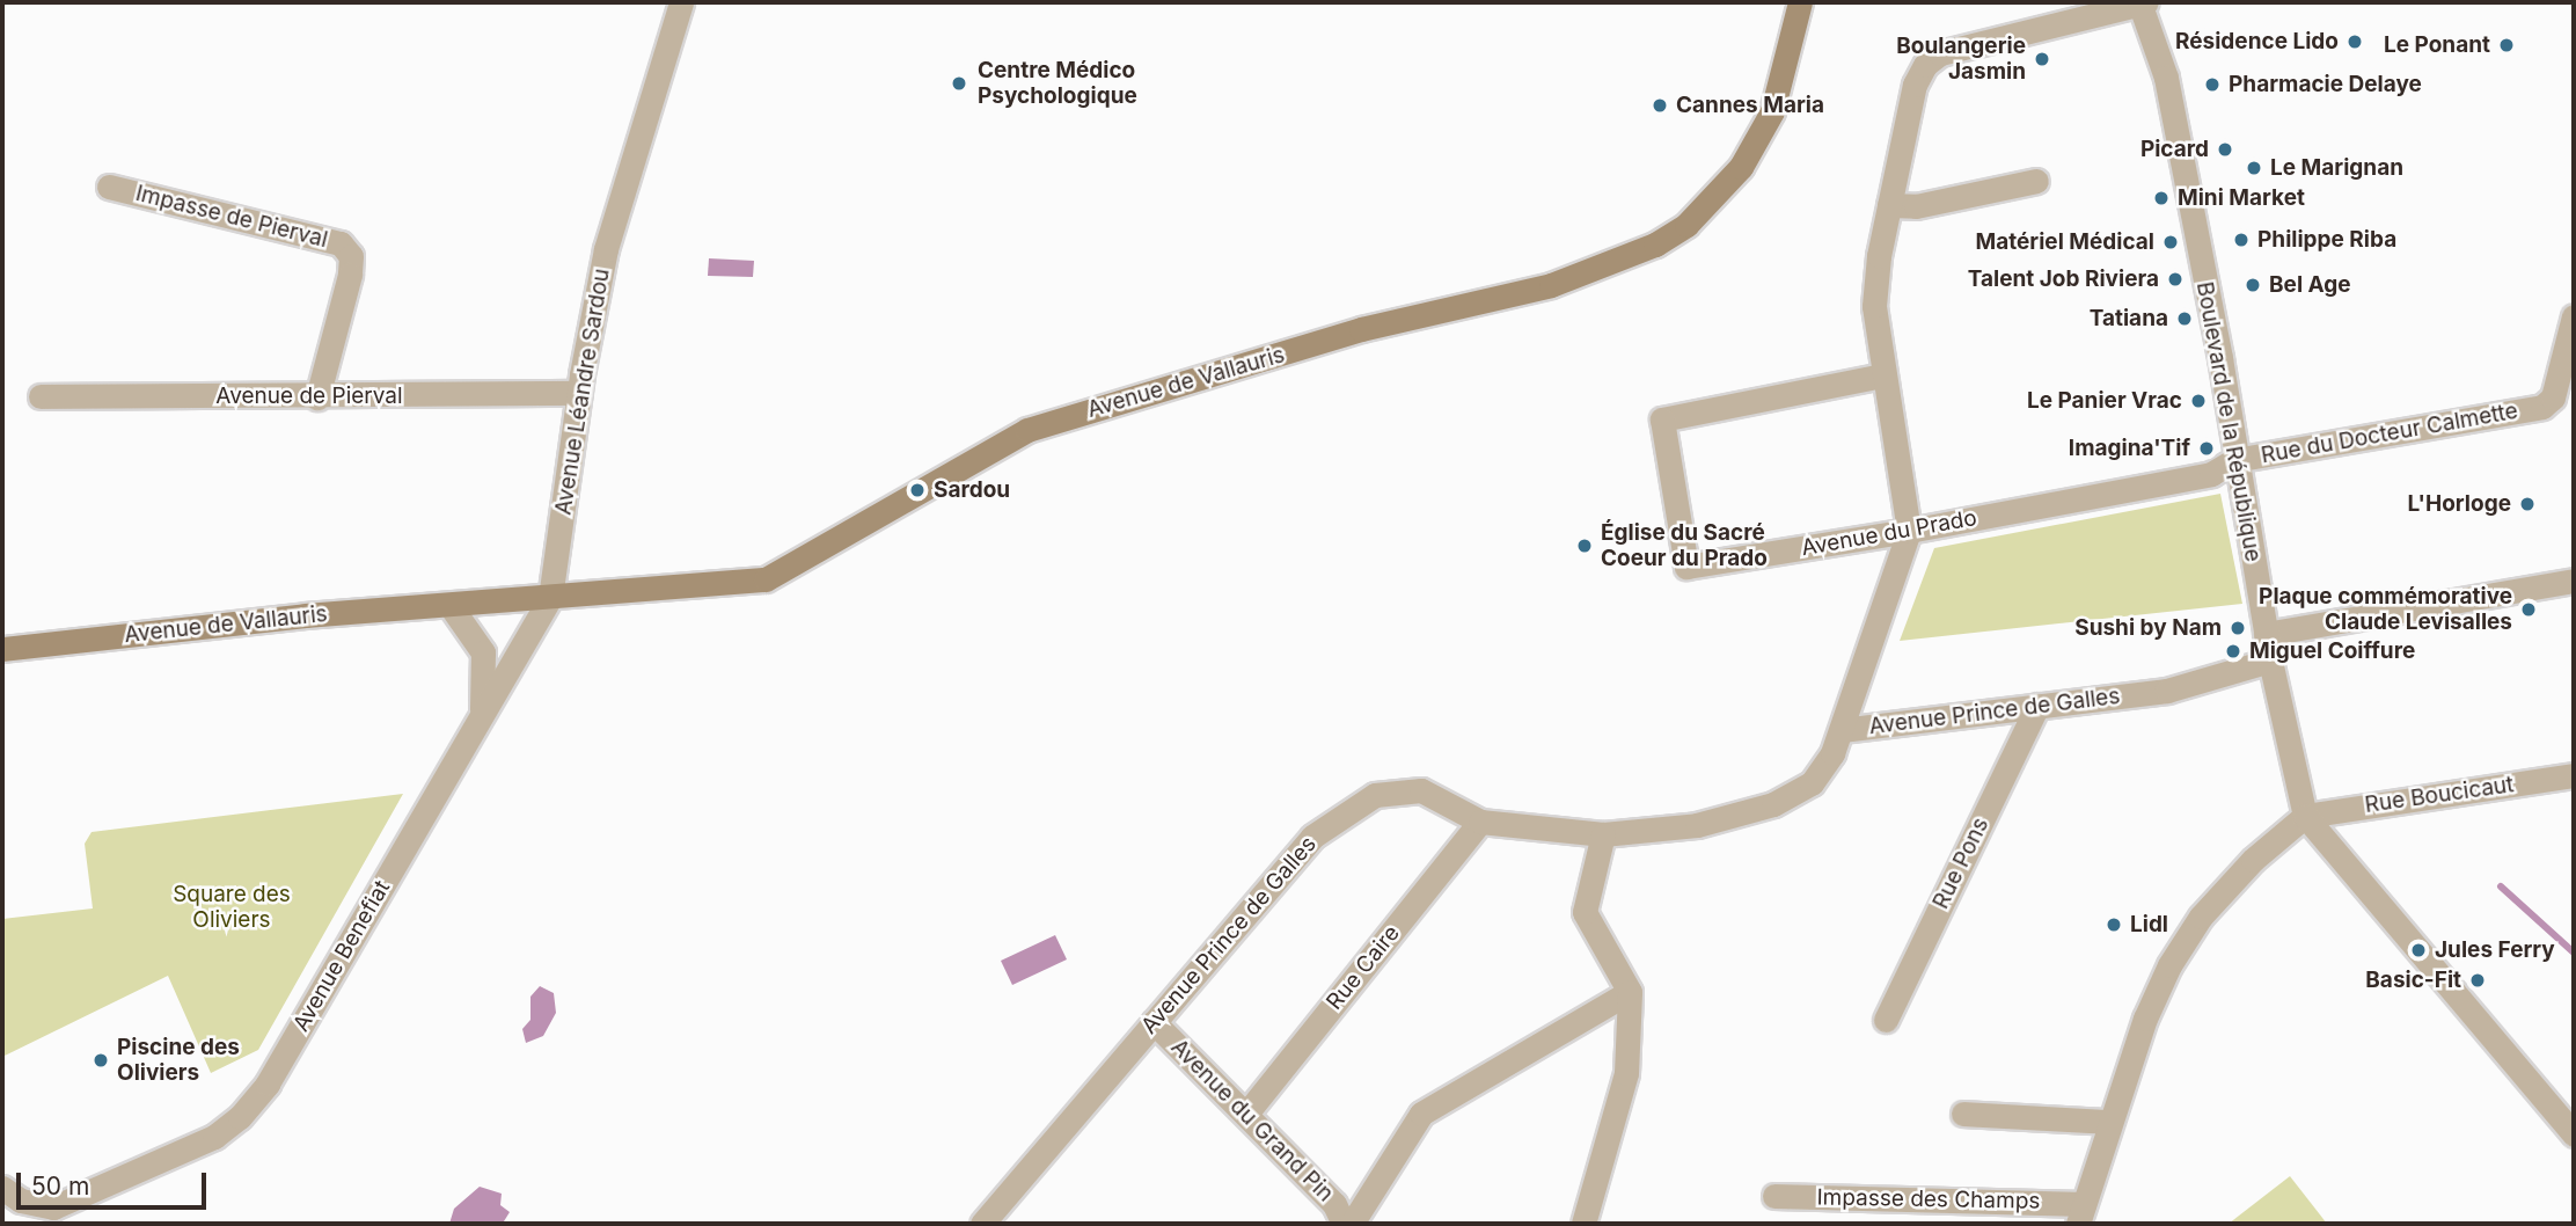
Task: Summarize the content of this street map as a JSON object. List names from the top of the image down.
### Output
{
  "streets": {
    "main road": ["Avenue de Vallauris"],
    "street": [
      "Impasse de Pierval",
      "Avenue Léandre Sardou",
      "Avenue de Pierval",
      "Boulevard de la République",
      "Rue du Docteur Calmette",
      "Avenue du Prado",
      "Avenue Prince de Galles",
      "Rue Boucicaut",
      "Rue Pons",
      "Avenue Benefiat",
      "Rue Caire",
      "Avenue du Grand Pin",
      "Impasse des Champs"
    ]
  },
  "crossings": [
    ["Impasse de Pierval", "Avenue de Pierval"],
    ["Avenue de Vallauris", "Avenue Léandre Sardou"],
    ["Avenue de Vallauris", "Avenue Benefiat"],
    ["Avenue Léandre Sardou", "Avenue de Pierval"],
    ["Avenue Léandre Sardou", "Avenue Benefiat"],
    ["Boulevard de la République", "Rue du Docteur Calmette"],
    ["Boulevard de la République", "Avenue du Prado"],
    ["Boulevard de la République", "Avenue Prince de Galles"],
    ["Boulevard de la République", "Rue Boucicaut"],
    ["Rue du Docteur Calmette", "Avenue du Prado"],
    ["Avenue Prince de Galles", "Rue Pons"],
    ["Avenue Prince de Galles", "Rue Caire"],
    ["Avenue Prince de Galles", "Avenue du Grand Pin"],
    ["Rue Caire", "Avenue du Grand Pin"]
  ],
  "parks": ["Square des Oliviers"],
  "places": [
    "Résidence Lido",
    "Le Ponant",
    "Boulangerie Jasmin",
    "Centre Médico Psychologique",
    "Pharmacie Delaye",
    "Cannes Maria",
    "Picard",
    "Le Marignan",
    "Mini Market",
    "Philippe Riba",
    "Matériel Médical",
    "Talent Job Riviera",
    "Bel Age",
    "Tatiana",
    "Le Panier Vrac",
    "Imagina'Tif",
    "Sardou",
    "L'Horloge",
    "Église du Sacré Coeur du Prado",
    "Plaque commémorative Claude Levisalles",
    "Sushi by Nam",
    "Miguel Coiffure",
    "Lidl",
    "Jules Ferry",
    "Basic-Fit",
    "Piscine des Oliviers"
  ],
  "scale_bar": "50 m"
}
